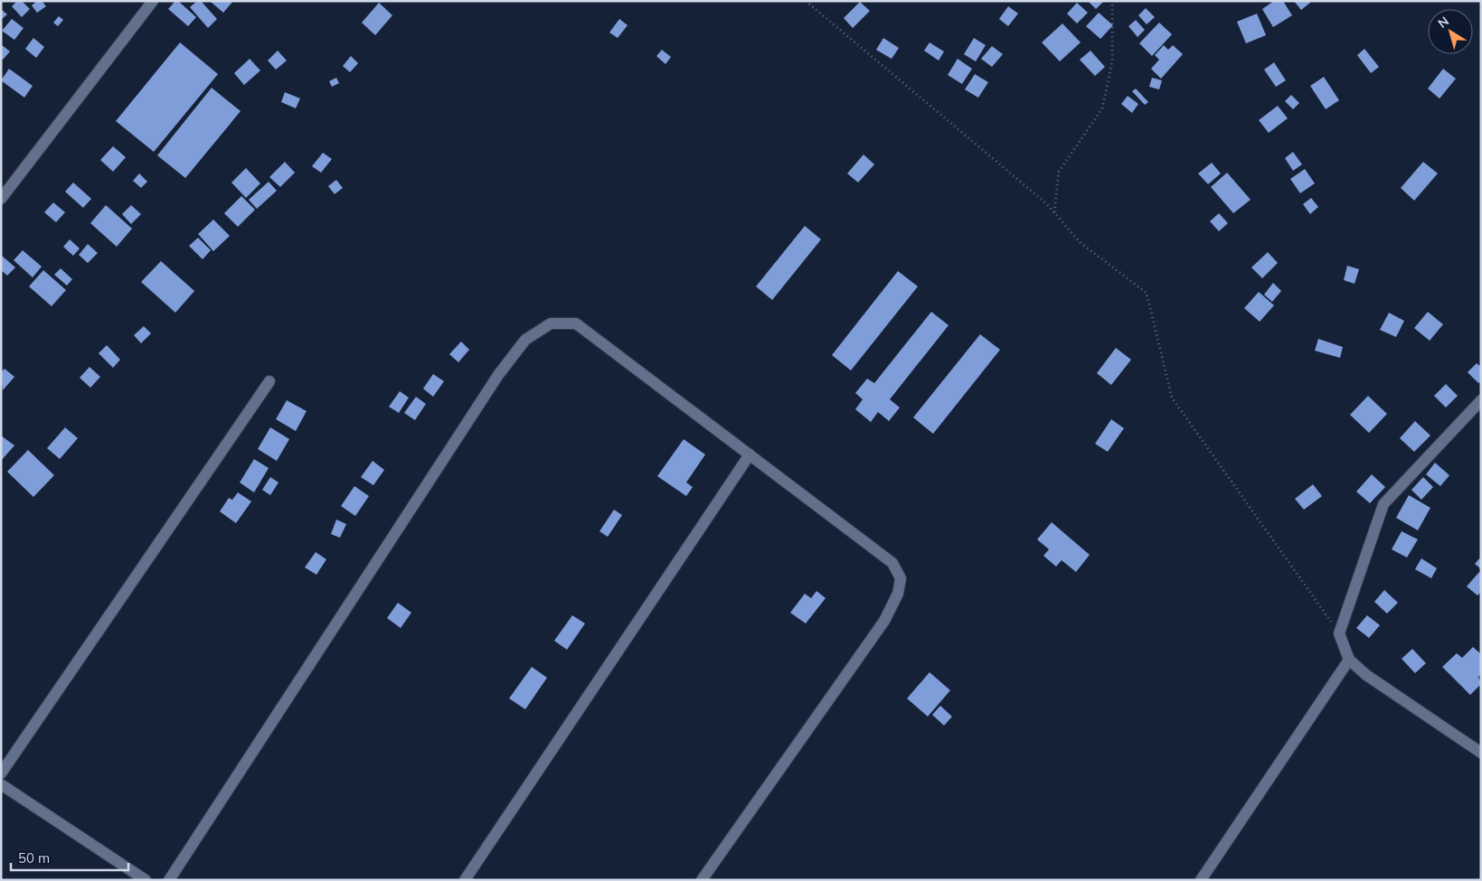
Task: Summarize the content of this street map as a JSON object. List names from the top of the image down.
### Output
{
  "scale_bar": "50 m",
  "north": "top left"
}
